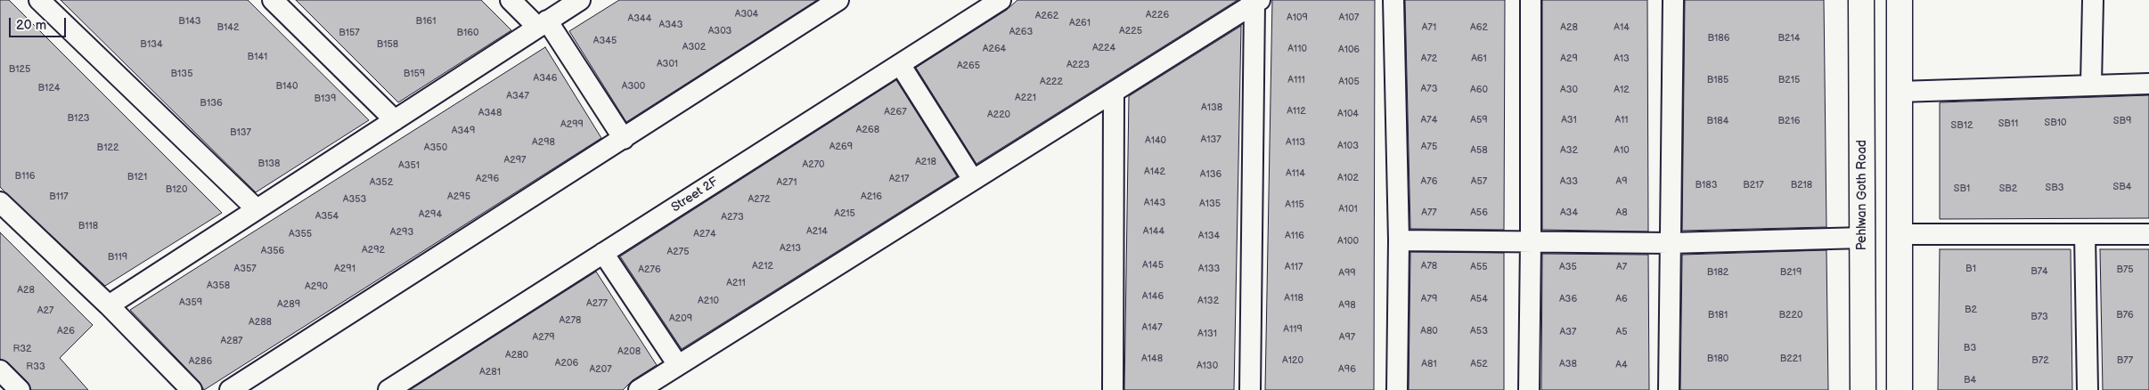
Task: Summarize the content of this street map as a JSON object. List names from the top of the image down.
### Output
{
  "streets": {
    "main road": ["Pehlwan Goth Road"],
    "street": ["Street 2F"]
  },
  "house_numbers": [
    "A304",
    "A226",
    "A262",
    "A109",
    "A107",
    "A344",
    "B143",
    "B161",
    "A261",
    "A343",
    "B142",
    "A71",
    "A62",
    "A28",
    "A14",
    "A303",
    "A225",
    "A263",
    "B157",
    "B160",
    "B186",
    "B214",
    "A345",
    "B134",
    "B158",
    "A302",
    "A224",
    "A264",
    "A110",
    "A106",
    "B141",
    "A72",
    "A61",
    "A29",
    "A13",
    "A301",
    "A223",
    "A265",
    "B125",
    "B135",
    "B159",
    "A346",
    "A111",
    "B185",
    "B215",
    "A222",
    "A105",
    "B140",
    "A300",
    "B124",
    "A73",
    "A60",
    "A30",
    "A12",
    "A347",
    "A221",
    "B139",
    "B136",
    "A138",
    "A112",
    "A267",
    "A348",
    "A104",
    "A220",
    "B123",
    "A74",
    "A59",
    "A31",
    "A11",
    "B184",
    "B216",
    "SB9",
    "SB10",
    "SB11",
    "A299",
    "SB12",
    "A268",
    "A349",
    "B137",
    "A137",
    "A140",
    "A298",
    "A113",
    "A103",
    "A269",
    "A75",
    "B122",
    "A350",
    "A58",
    "A32",
    "A10",
    "A297",
    "A218",
    "B138",
    "A270",
    "A351",
    "A142",
    "A114",
    "A136",
    "B116",
    "B121",
    "A102",
    "A296",
    "A217",
    "A76",
    "A57",
    "A33",
    "A9",
    "A352",
    "A271",
    "B183",
    "B217",
    "B218",
    "SB4",
    "SB3",
    "SB1",
    "SB2",
    "B120",
    "B117",
    "A295",
    "A216",
    "A353",
    "A272",
    "A143",
    "A135",
    "A115",
    "A101",
    "A77",
    "A56",
    "A34",
    "A8",
    "A215",
    "A294",
    "A354",
    "A273",
    "B118",
    "A214",
    "A144",
    "A293",
    "A355",
    "A274",
    "A134",
    "A116",
    "A100",
    "A213",
    "A292",
    "A356",
    "A275",
    "B119",
    "A145",
    "A212",
    "A78",
    "A117",
    "A55",
    "A35",
    "A7",
    "A357",
    "A291",
    "A133",
    "B1",
    "A276",
    "B75",
    "B74",
    "B182",
    "B219",
    "A99",
    "A211",
    "A358",
    "A290",
    "A28",
    "A146",
    "A118",
    "A79",
    "A54",
    "A36",
    "A6",
    "A210",
    "A132",
    "A359",
    "A277",
    "A289",
    "A98",
    "B2",
    "A27",
    "B181",
    "B220",
    "B76",
    "B73",
    "A209",
    "A278",
    "A288",
    "A147",
    "A119",
    "A26",
    "A80",
    "A53",
    "A37",
    "A5",
    "A131",
    "A279",
    "A97",
    "A287",
    "B3",
    "R32",
    "A208",
    "A280",
    "A148",
    "B180",
    "B221",
    "A120",
    "B72",
    "B77",
    "A286",
    "A206",
    "A81",
    "A52",
    "A38",
    "A4",
    "A130",
    "R33",
    "A207",
    "A96",
    "A281",
    "B4"
  ],
  "scale_bar": "20 m"
}
